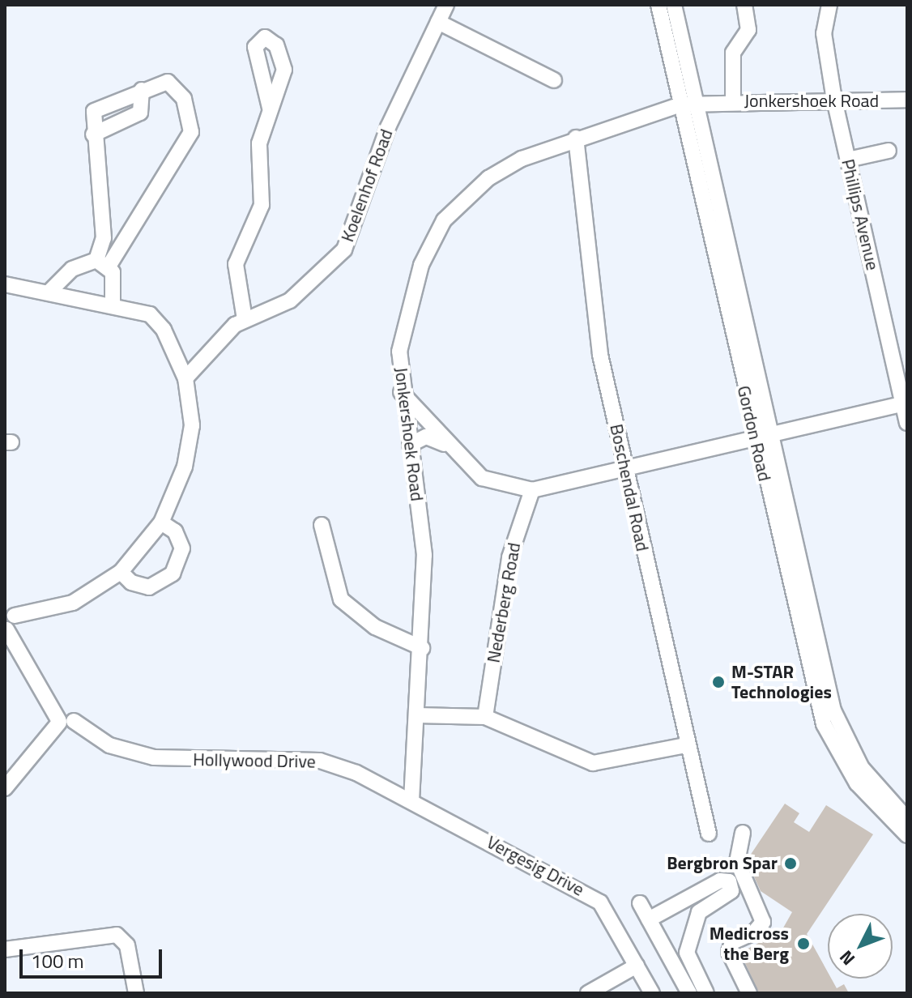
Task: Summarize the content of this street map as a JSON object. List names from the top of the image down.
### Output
{
  "streets": {
    "street": [
      "Jonkershoek Road",
      "Koelenhof Road",
      "Phillips Avenue",
      "Gordon Road",
      "Boschendal Road",
      "Nederberg Road",
      "Hollywood Drive",
      "Vergesig Drive"
    ]
  },
  "crossings": [
    ["Jonkershoek Road", "Phillips Avenue"],
    ["Jonkershoek Road", "Gordon Road"],
    ["Jonkershoek Road", "Boschendal Road"],
    ["Jonkershoek Road", "Hollywood Drive"],
    ["Jonkershoek Road", "Vergesig Drive"],
    ["Hollywood Drive", "Vergesig Drive"]
  ],
  "places": ["M-STAR Technologies", "Bergbron Spar", "Medicross the Berg"],
  "scale_bar": "100 m",
  "north": "bottom left"
}
